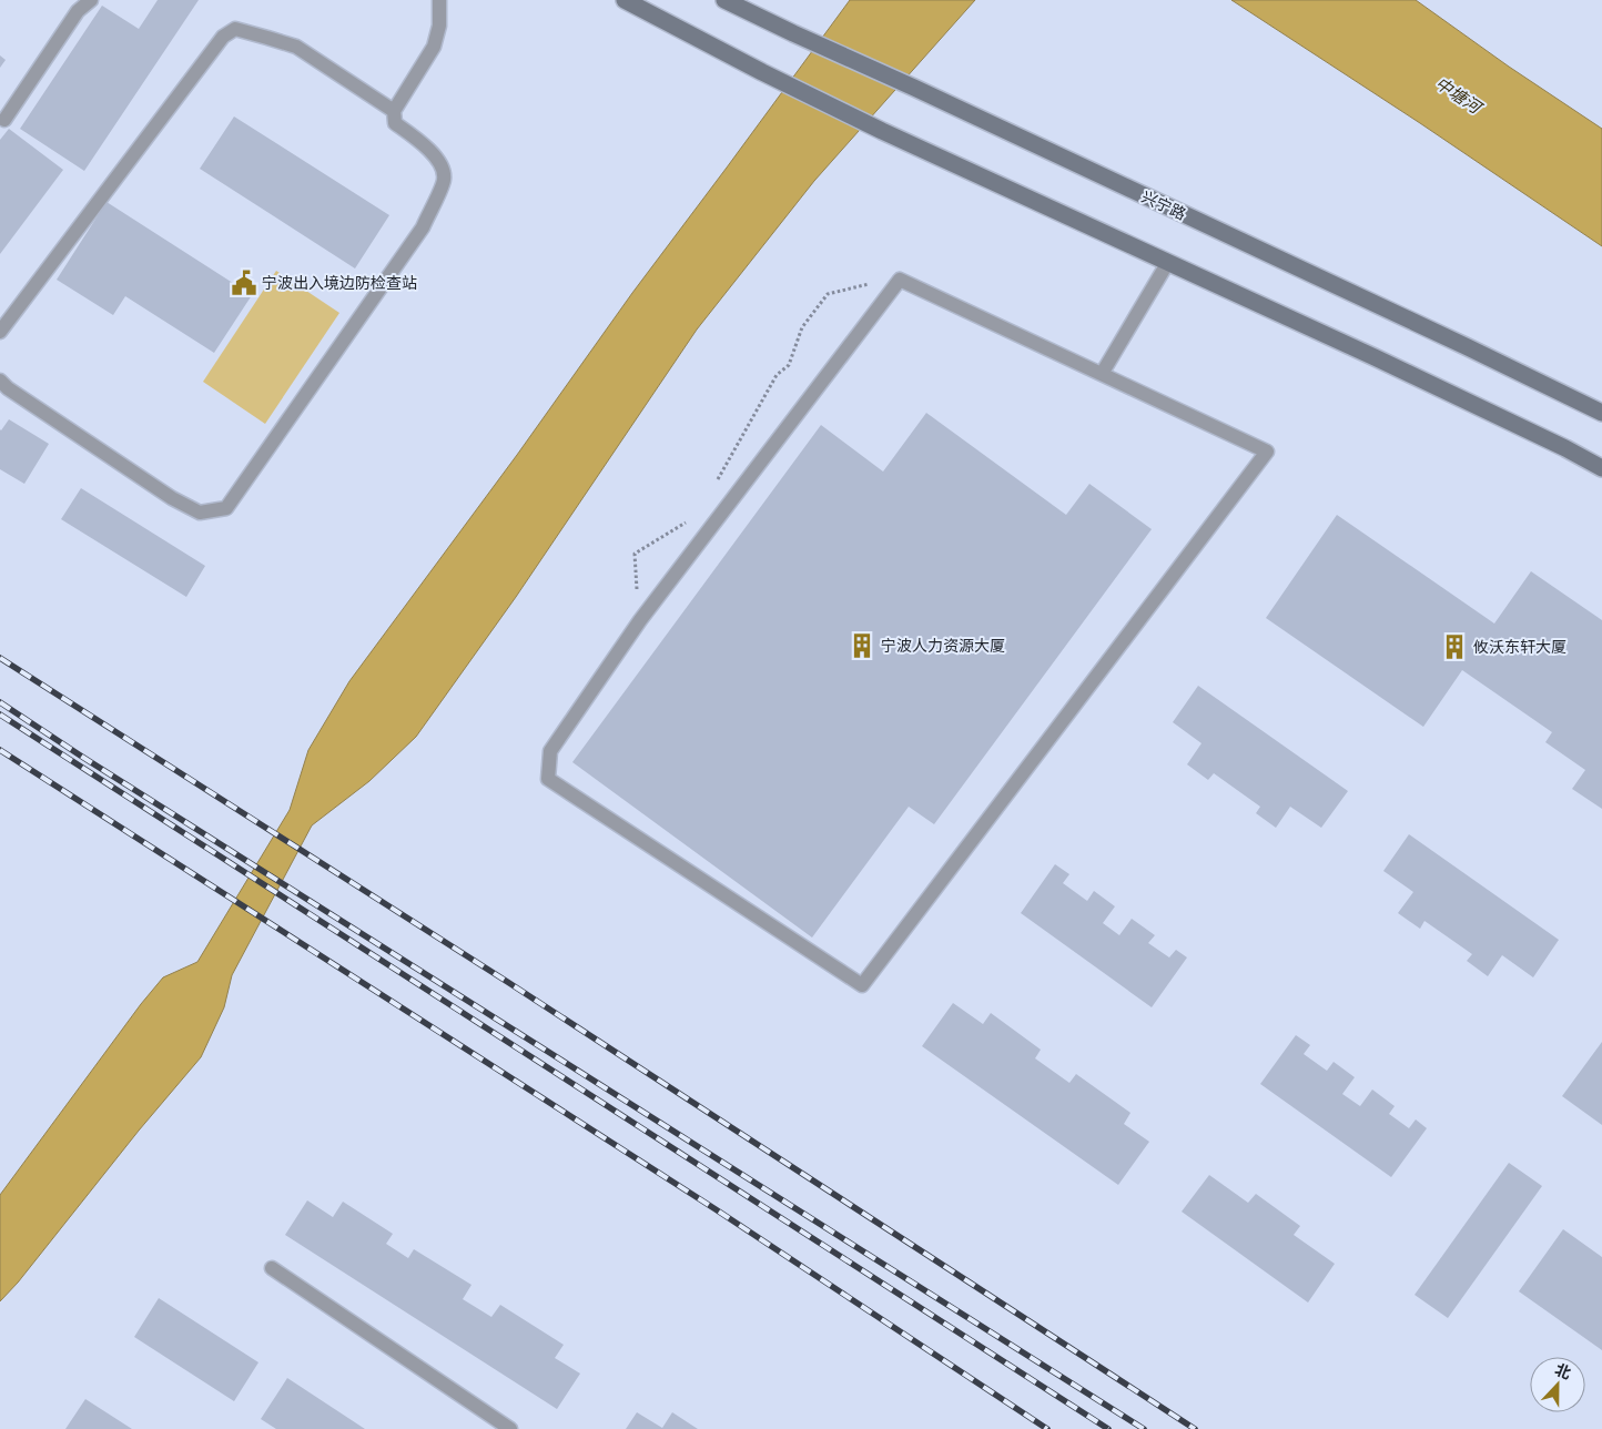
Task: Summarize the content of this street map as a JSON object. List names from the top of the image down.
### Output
{
  "streets": {
    "main road": ["兴宁路"]
  },
  "water": ["中塘河"],
  "places": {
    "public building": ["宁波出入境边防检查站"],
    "building": ["宁波人力资源大厦", "攸沃东轩大厦"]
  },
  "north": "top"
}
